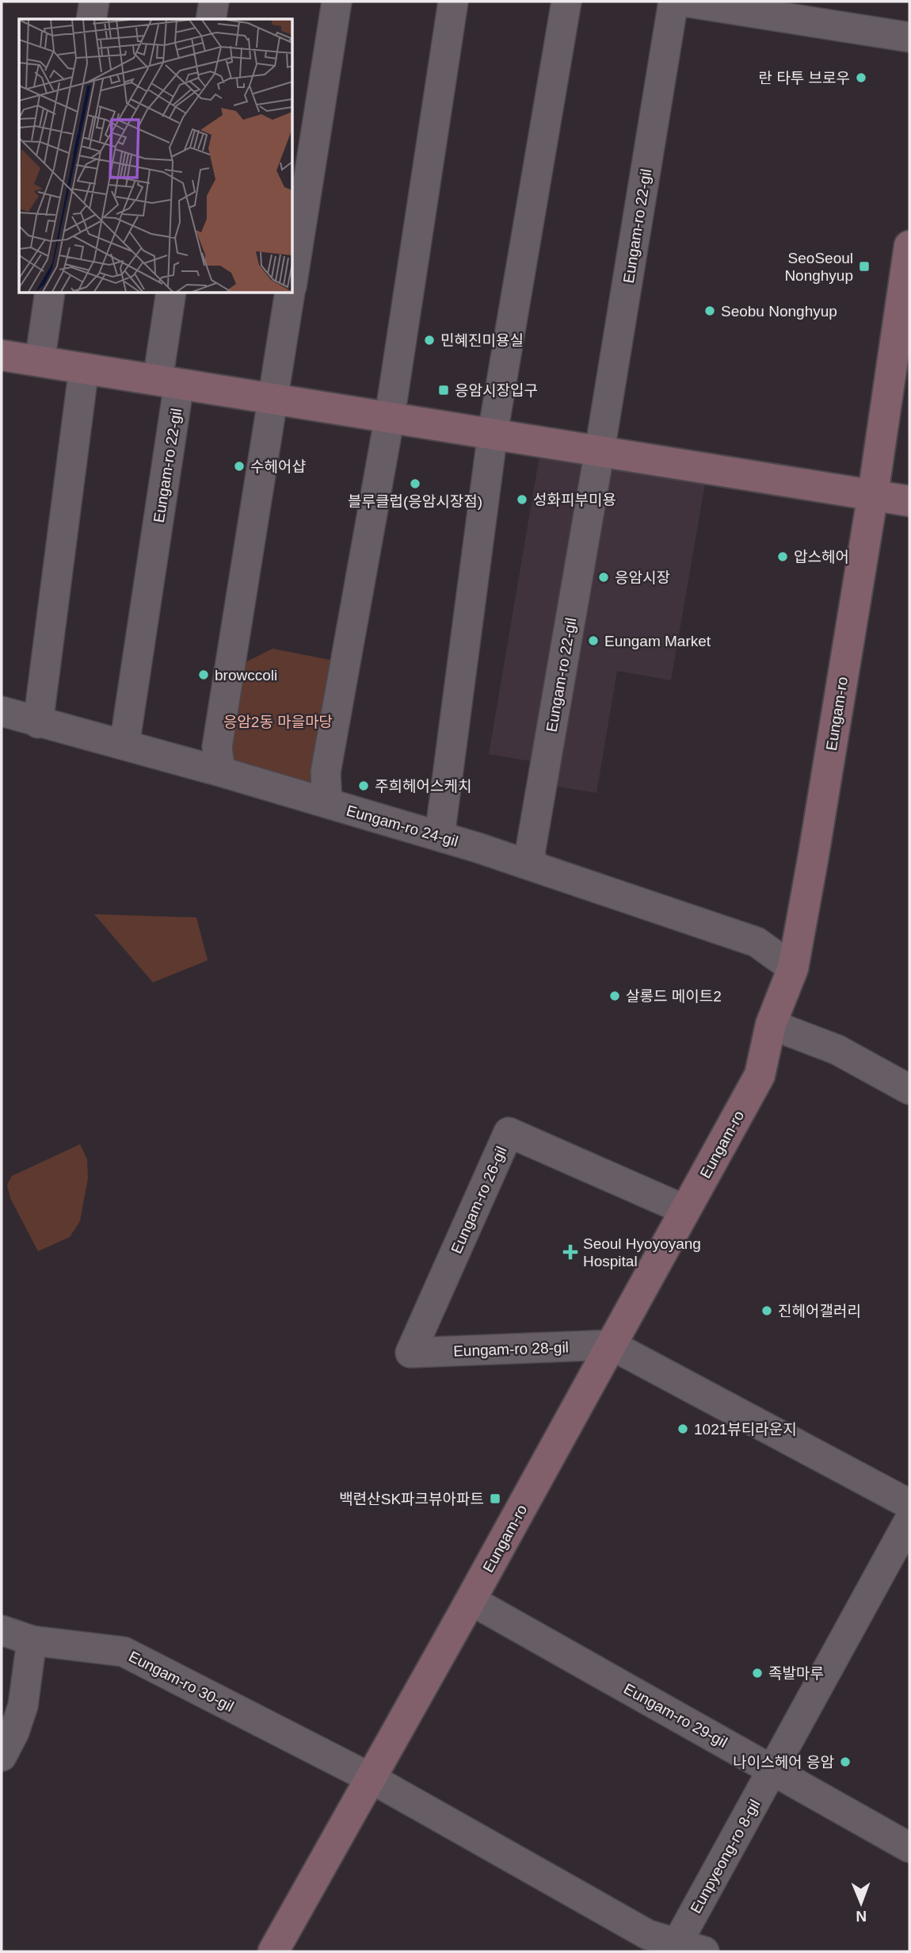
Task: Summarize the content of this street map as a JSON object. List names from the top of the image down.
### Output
{
  "streets": {
    "main road": ["Eungam-ro"],
    "street": [
      "Eungam-ro 22-gil",
      "Eungam-ro 24-gil",
      "Eungam-ro 26-gil",
      "Eungam-ro 28-gil",
      "Eungam-ro 30-gil",
      "Eungam-ro 29-gil",
      "Eunpyeong-ro 8-gil"
    ]
  },
  "crossings": [
    ["Eungam-ro 22-gil", "Eungam-ro 24-gil"],
    ["Eungam-ro", "Eungam-ro 24-gil"],
    ["Eungam-ro", "Eungam-ro 26-gil"],
    ["Eungam-ro", "Eungam-ro 28-gil"],
    ["Eungam-ro", "Eungam-ro 30-gil"],
    ["Eungam-ro", "Eungam-ro 29-gil"],
    ["Eungam-ro 26-gil", "Eungam-ro 28-gil"],
    ["Eungam-ro 30-gil", "Eunpyeong-ro 8-gil"],
    ["Eungam-ro 29-gil", "Eunpyeong-ro 8-gil"]
  ],
  "parks": ["응암2동 마을마당"],
  "places": {
    "other": [
      "란 타투 브로우",
      "Seobu Nonghyup",
      "민혜진미용실",
      "수헤어샵",
      "블루클럽(응암시장점)",
      "성화피부미용",
      "압스헤어",
      "응암시장",
      "Eungam Market",
      "browccoli",
      "주희헤어스케치",
      "살롱드 메이트2",
      "진헤어갤러리",
      "1021뷰티라운지",
      "족발마루",
      "나이스헤어 응암"
    ],
    "transit": ["SeoSeoul Nonghyup", "응암시장입구", "백련산SK파크뷰아파트"],
    "health": ["Seoul Hyoyoyang Hospital"]
  },
  "north": "bottom"
}
